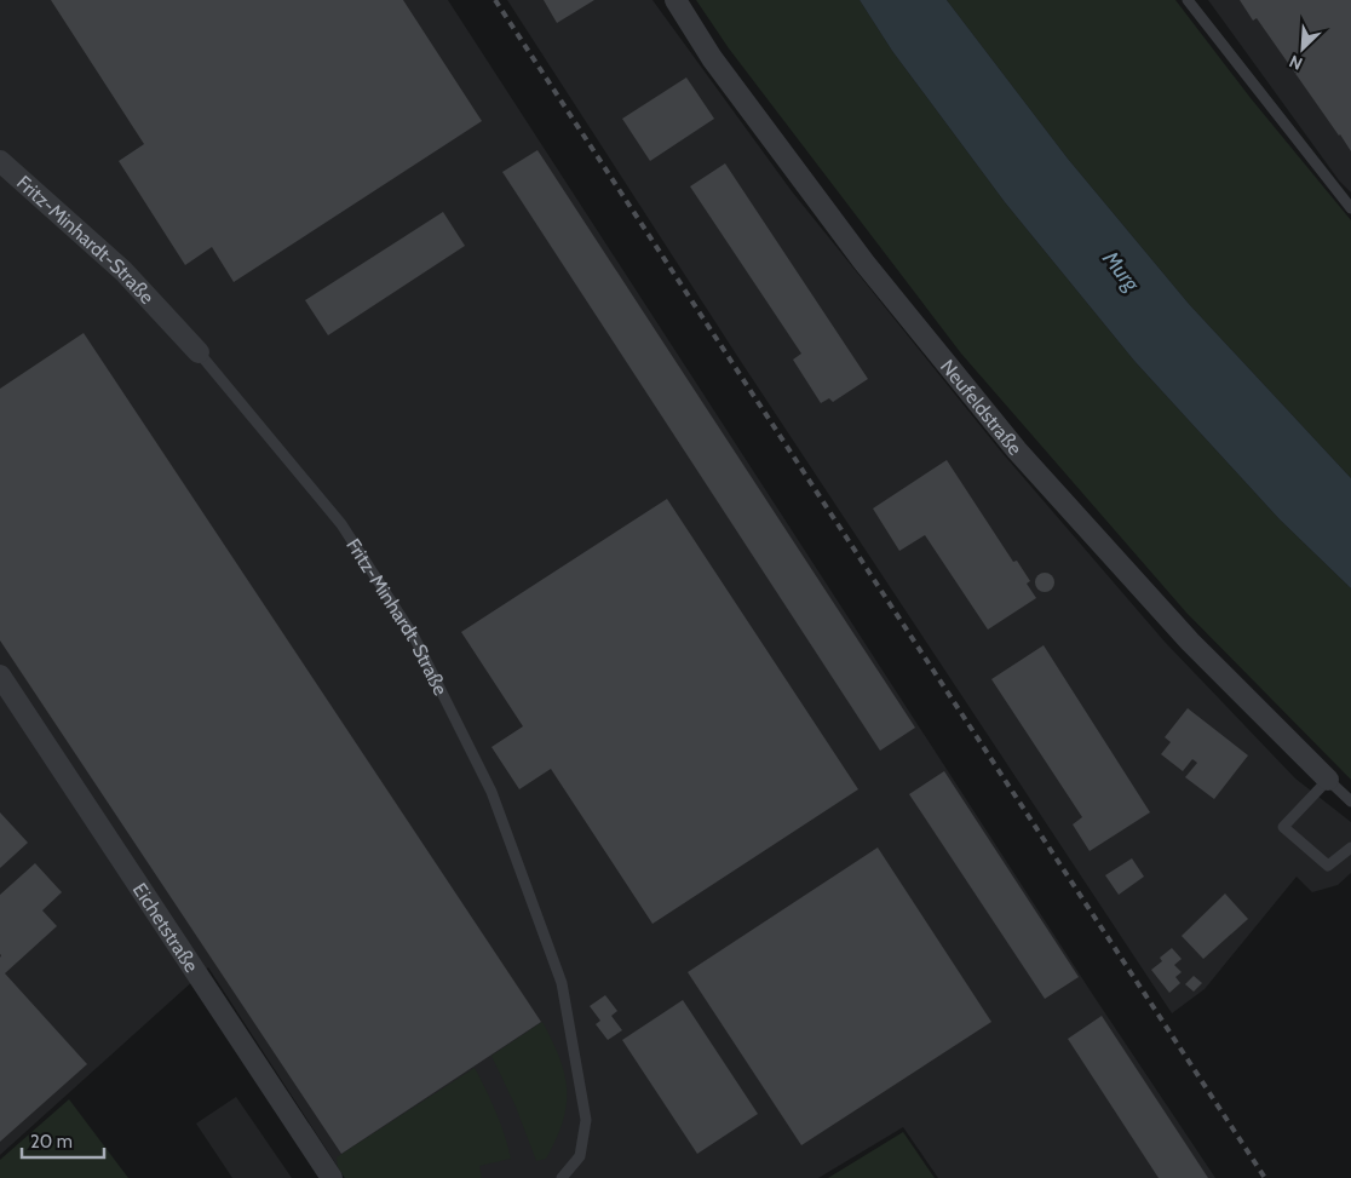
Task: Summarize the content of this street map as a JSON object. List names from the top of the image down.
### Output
{
  "streets": {
    "street": ["Fritz-Minhardt-Straße", "Neufeldstraße", "Eichetstraße"]
  },
  "water": ["Murg"],
  "scale_bar": "20 m",
  "north": "bottom left"
}
